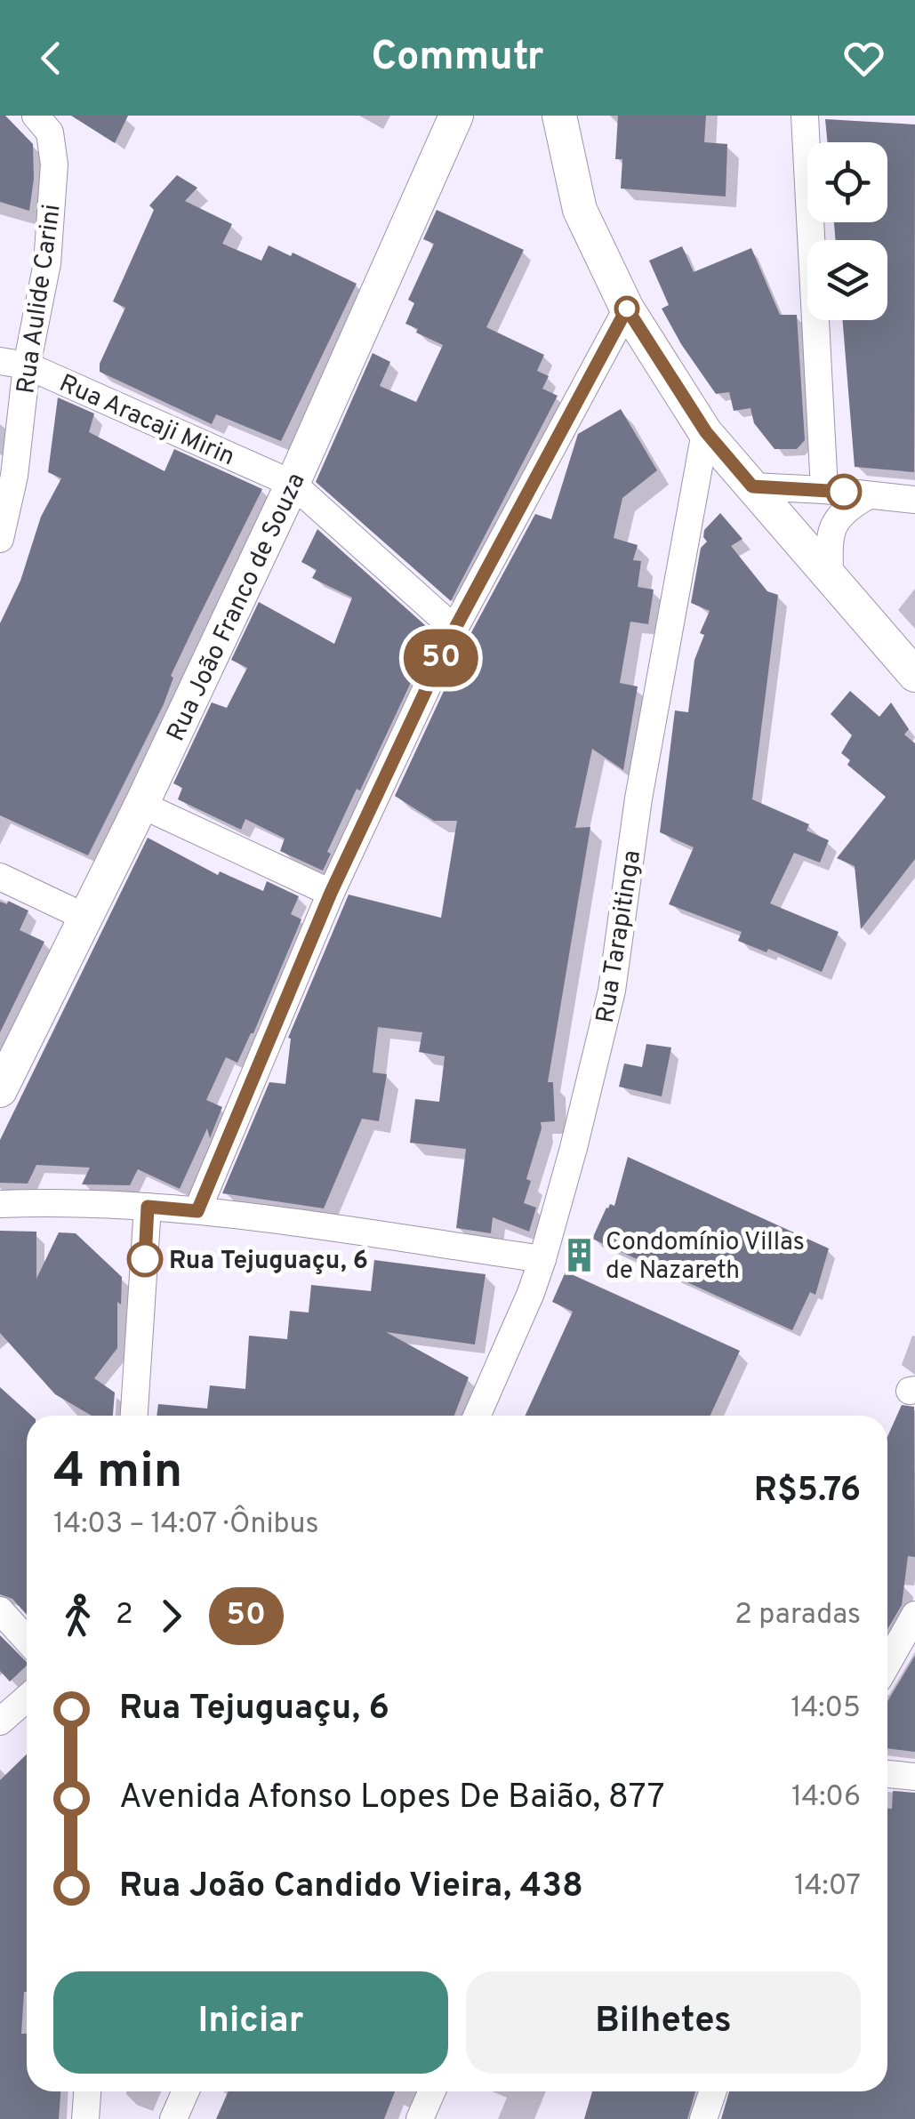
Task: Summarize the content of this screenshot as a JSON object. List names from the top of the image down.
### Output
{
  "streets": {
    "street": [
      "Rua Aulide Carini",
      "Rua Aracaji Mirin",
      "Rua João Franco de Souza",
      "Rua Tarapitinga"
    ]
  },
  "crossings": [
    ["Rua Aulide Carini", "Rua Aracaji Mirin"],
    ["Rua Aracaji Mirin", "Rua João Franco de Souza"]
  ],
  "places": {
    "building": ["Condomínio Villas de Nazareth"],
    "other": ["Rua Tejuguaçu, 6"]
  },
  "lines": ["bus line 50"],
  "page": {
    "header": "Commutr",
    "on_map": "50",
    "heading": ["4 min", "14:03 – 14:07 · Ônibus", "R$5.76"],
    "legs": ["2", "50", "2 paradas"],
    "list": [
      {
        "name": "Rua Tejuguaçu, 6",
        "value": "14:05"
      },
      {
        "name": "Avenida Afonso Lopes De Baião, 877",
        "value": "14:06"
      },
      {
        "name": "Rua João Candido Vieira, 438",
        "value": "14:07"
      }
    ],
    "buttons": ["Iniciar", "Bilhetes"]
  }
}
